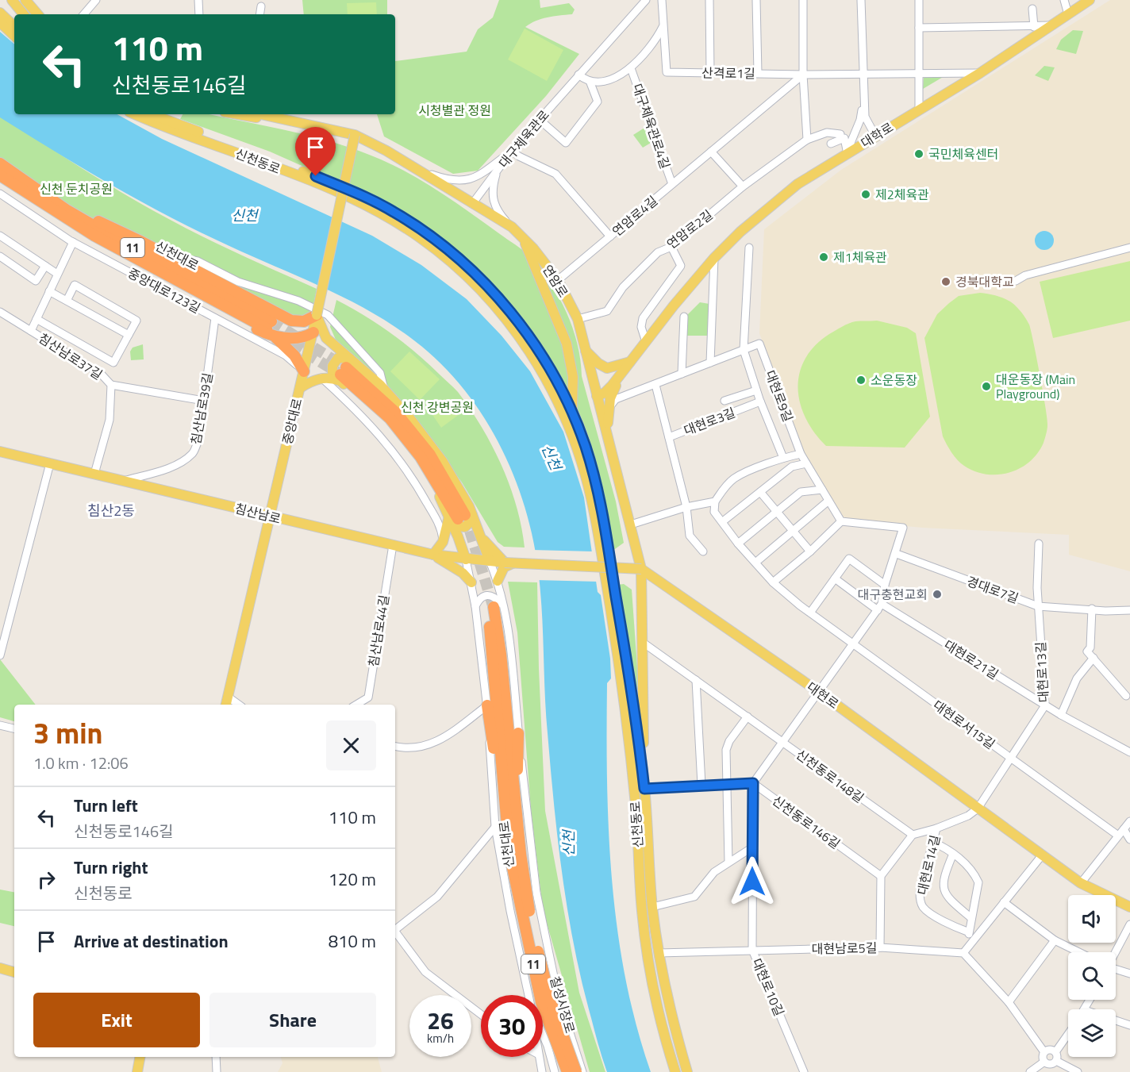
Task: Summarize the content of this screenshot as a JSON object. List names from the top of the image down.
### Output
{
  "streets": {
    "highway": ["11", "신천대로"],
    "main road": [
      "대학로",
      "신천동로",
      "연암로",
      "중앙대로",
      "침산남로",
      "대현로"
    ],
    "street": [
      "산격로1길",
      "대구체육관로4길",
      "대구체육관로",
      "연암로4길",
      "연암로2길",
      "중앙대로123길",
      "침산남로37길",
      "대현로9길",
      "침산남로39길",
      "대현로3길",
      "경대로7길",
      "침산남로44길",
      "대현로21길",
      "대현로13길",
      "대현로서15길",
      "신천동로148길",
      "신천동로146길",
      "대현로14길",
      "대현남로5길",
      "대현로10길",
      "칠성시장로"
    ]
  },
  "crossings": [
    ["산격로1길", "대학로"],
    ["산격로1길", "연암로4길"],
    ["대구체육관로4길", "연암로4길"],
    ["대학로", "연암로"],
    ["대구체육관로", "연암로"],
    ["신천동로", "연암로"],
    ["신천동로", "대현남로5길"],
    ["연암로4길", "연암로"],
    ["연암로2길", "연암로"],
    ["11", "신천대로"],
    ["신천대로", "칠성시장로"],
    ["연암로", "중앙대로"],
    ["연암로", "대현로"],
    ["연암로", "신천동로148길"],
    ["중앙대로123길", "침산남로39길"],
    ["중앙대로123길", "중앙대로"],
    ["침산남로37길", "침산남로"],
    ["대현로9길", "대현로3길"],
    ["침산남로39길", "침산남로"],
    ["중앙대로", "침산남로"],
    ["침산남로", "침산남로44길"],
    ["침산남로", "칠성시장로"],
    ["경대로7길", "대현로13길"],
    ["대현로21길", "대현로13길"],
    ["대현로13길", "대현로"],
    ["대현로13길", "대현로서15길"],
    ["대현로13길", "대현로14길"],
    ["대현로", "대현로14길"],
    ["신천동로148길", "대현로14길"],
    ["신천동로146길", "대현로14길"],
    ["신천동로146길", "대현로10길"],
    ["대현남로5길", "대현로10길"]
  ],
  "districts": ["침산2동"],
  "water": ["신천"],
  "parks": ["시청별관 정원", "신천 둔치공원", "신천 강변공원"],
  "places": [
    "국민체육센터",
    "제2체육관",
    "제1체육관",
    "경북대학교",
    "소운동장",
    "대운동장 (Main Playground)",
    "대구충현교회"
  ],
  "page": {
    "turn": ["110 m", "신천동로146길"],
    "heading": ["3 min", "1.0 km · 12:06"],
    "list": [
      {
        "name": "Turn left",
        "note": "신천동로146길",
        "value": "110 m"
      },
      {
        "name": "Turn right",
        "note": "신천동로",
        "value": "120 m"
      },
      {
        "name": "Arrive at destination",
        "value": "810 m"
      }
    ],
    "buttons": ["Exit", "Share"],
    "speed": "26 km/h",
    "limit": "30"
  }
}
